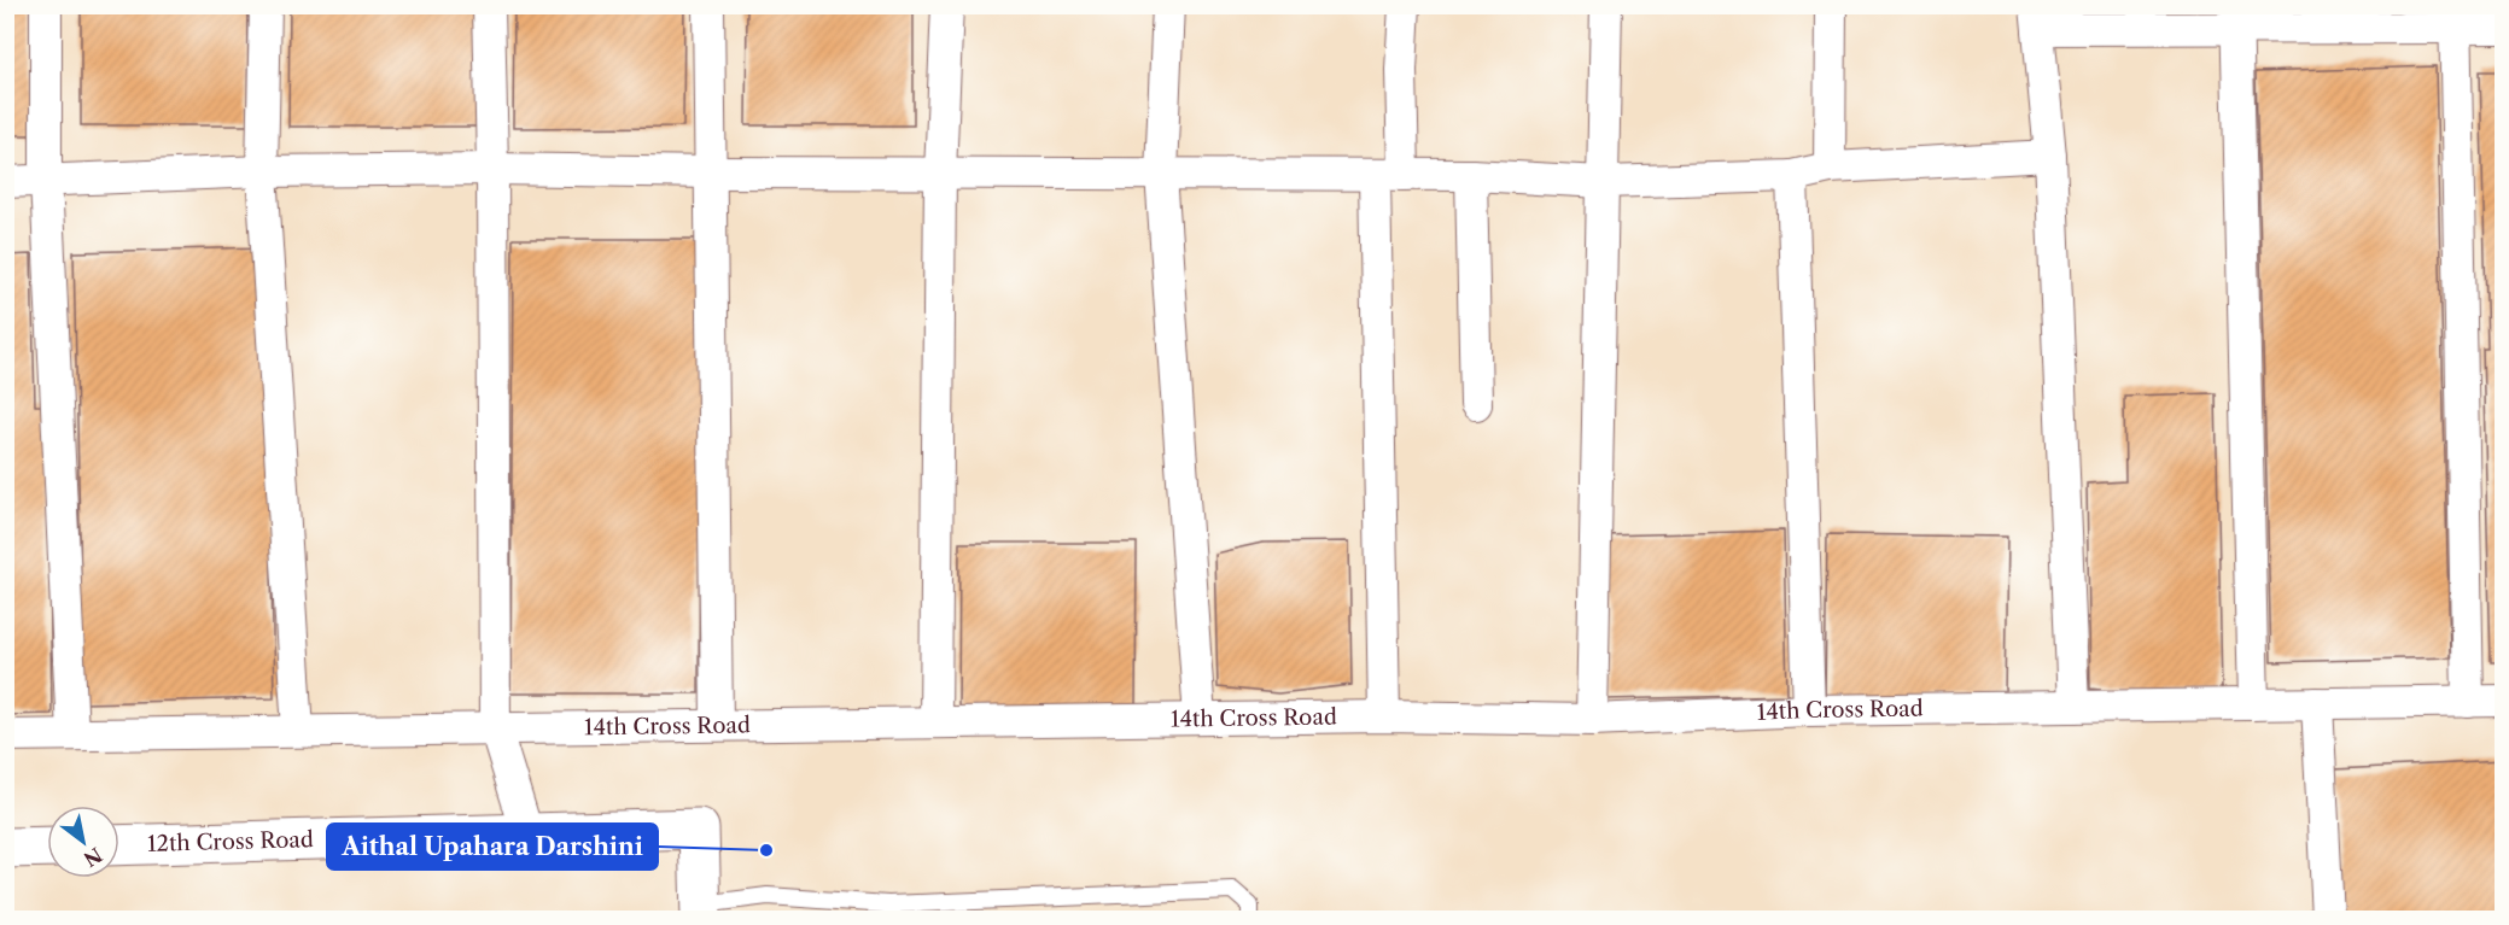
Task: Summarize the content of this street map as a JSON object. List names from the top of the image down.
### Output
{
  "streets": {
    "street": ["14th Cross Road", "12th Cross Road"]
  },
  "places": ["Aithal Upahara Darshini"],
  "north": "bottom right"
}
